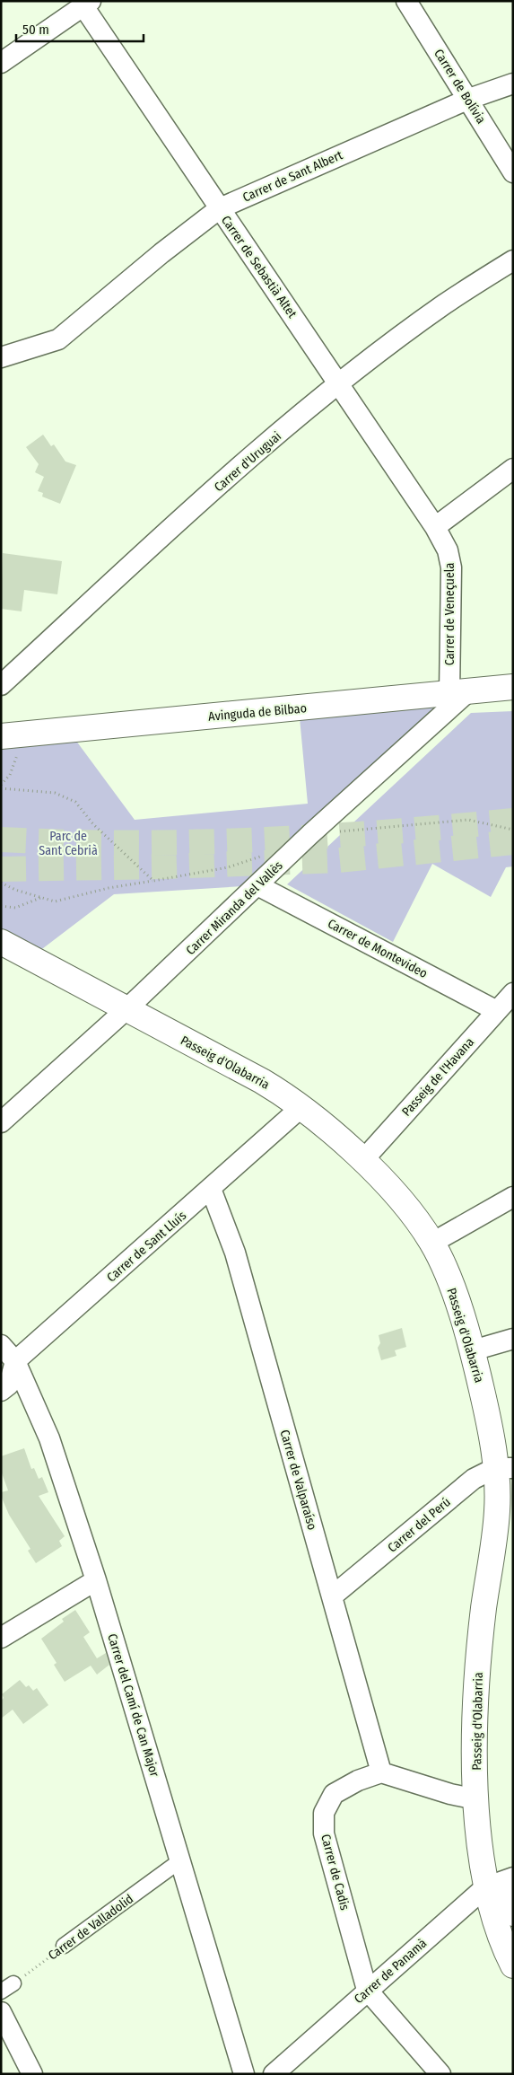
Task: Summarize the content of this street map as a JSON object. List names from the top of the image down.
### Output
{
  "streets": {
    "main road": ["Avinguda de Bilbao", "Passeig d'Olabarria"],
    "street": [
      "Carrer de Bolívia",
      "Carrer de Sant Albert",
      "Carrer de Sebastià Altet",
      "Carrer d'Uruguai",
      "Carrer de Veneçuela",
      "Carrer Miranda del Vallès",
      "Carrer de Montevideo",
      "Passeig de l'Havana",
      "Carrer de Sant Lluís",
      "Carrer de Valparaíso",
      "Carrer del Perú",
      "Carrer del Camí de Can Major",
      "Carrer de Cadis",
      "Carrer de Valladolid",
      "Carrer de Panamà"
    ]
  },
  "crossings": [
    ["Carrer de Bolívia", "Carrer de Sant Albert"],
    ["Carrer de Sant Albert", "Carrer de Sebastià Altet"],
    ["Carrer de Sebastià Altet", "Carrer d'Uruguai"],
    ["Carrer de Sebastià Altet", "Carrer de Veneçuela"],
    ["Carrer de Veneçuela", "Avinguda de Bilbao"],
    ["Carrer de Veneçuela", "Carrer Miranda del Vallès"],
    ["Avinguda de Bilbao", "Carrer Miranda del Vallès"],
    ["Carrer Miranda del Vallès", "Carrer de Montevideo"],
    ["Carrer Miranda del Vallès", "Passeig d'Olabarria"],
    ["Carrer de Montevideo", "Passeig de l'Havana"],
    ["Passeig d'Olabarria", "Passeig de l'Havana"],
    ["Passeig d'Olabarria", "Carrer de Sant Lluís"],
    ["Passeig d'Olabarria", "Carrer del Perú"],
    ["Passeig d'Olabarria", "Carrer de Panamà"],
    ["Carrer de Sant Lluís", "Carrer de Valparaíso"],
    ["Carrer de Sant Lluís", "Carrer del Camí de Can Major"],
    ["Carrer de Valparaíso", "Carrer del Perú"],
    ["Carrer de Valparaíso", "Carrer de Cadis"],
    ["Carrer del Camí de Can Major", "Carrer de Valladolid"],
    ["Carrer de Cadis", "Carrer de Panamà"]
  ],
  "parks": ["Parc de Sant Cebrià"],
  "scale_bar": "50 m"
}
